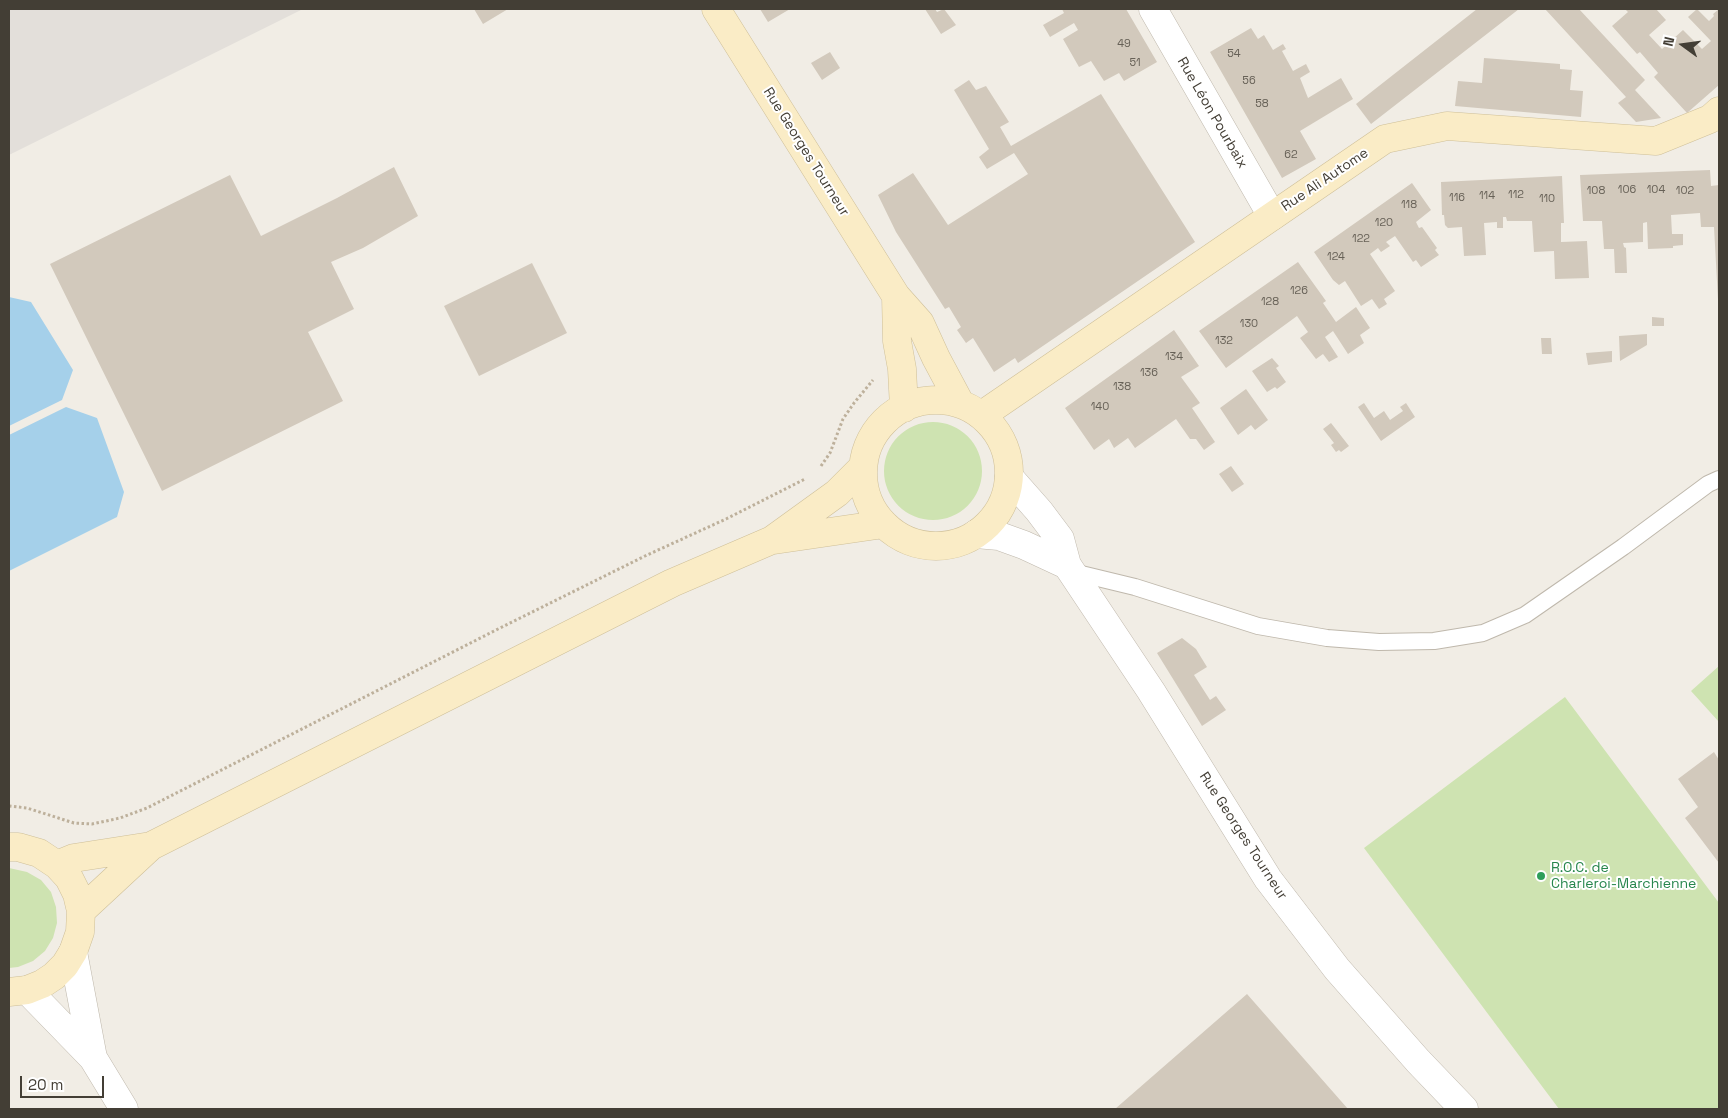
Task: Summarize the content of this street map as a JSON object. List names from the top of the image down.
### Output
{
  "streets": {
    "street": ["Rue Léon Pourbaix", "Rue Georges Tourneur", "Rue Ali Autome"]
  },
  "crossings": [
    ["Rue Léon Pourbaix", "Rue Ali Autome"],
    ["Rue Georges Tourneur", "Rue Ali Autome"]
  ],
  "places": ["R.O.C. de Charleroi-Marchienne"],
  "house_numbers": [
    "49",
    "54",
    "51",
    "56",
    "58",
    "62",
    "106",
    "104",
    "108",
    "102",
    "112",
    "114",
    "116",
    "110",
    "118",
    "120",
    "122",
    "124",
    "126",
    "128",
    "130",
    "132",
    "134",
    "136",
    "138",
    "140"
  ],
  "scale_bar": "20 m",
  "north": "left"
}
